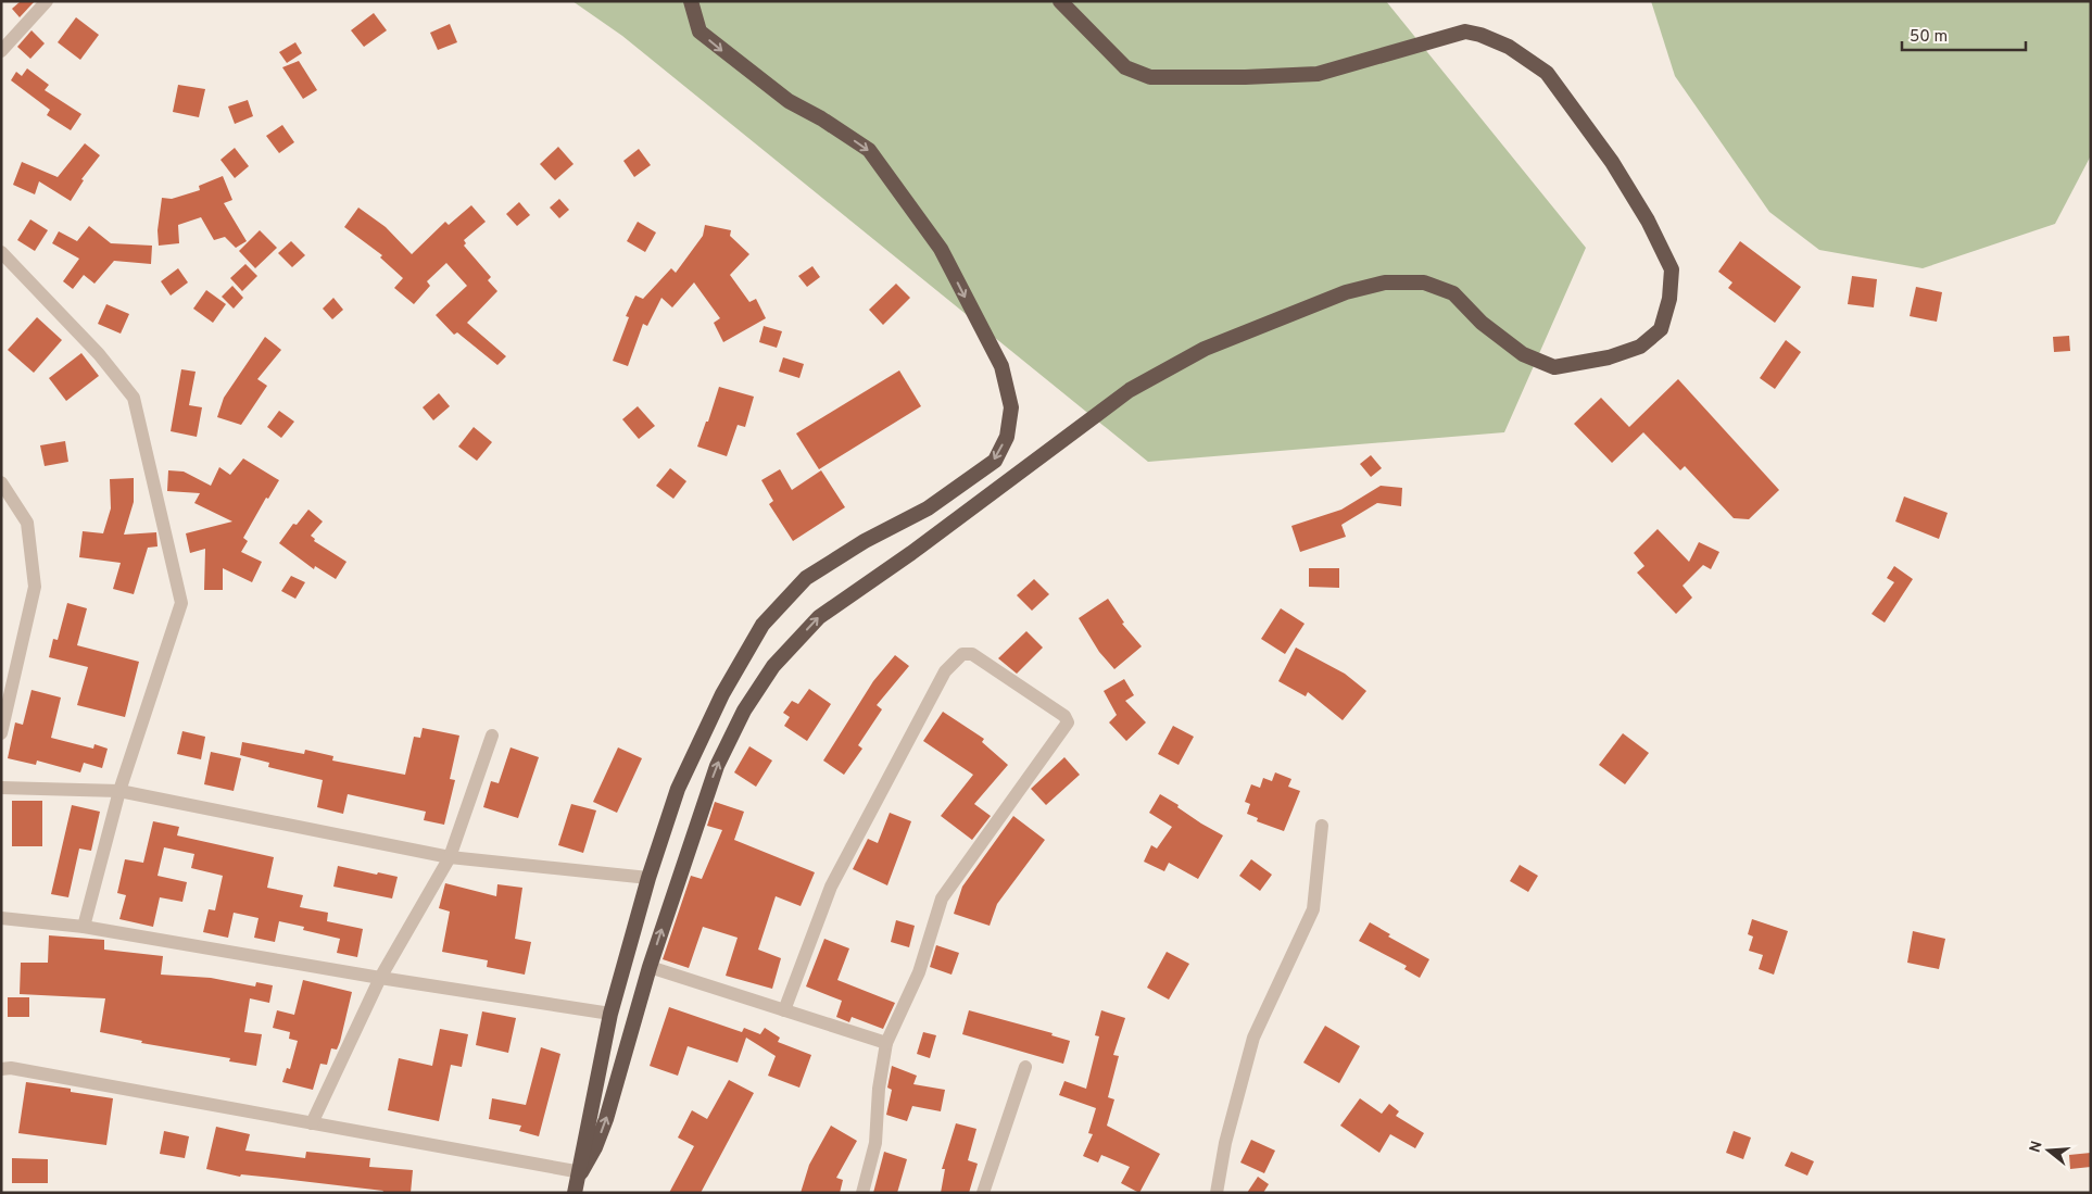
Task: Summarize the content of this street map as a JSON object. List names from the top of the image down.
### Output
{
  "scale_bar": "50 m",
  "north": "left"
}
